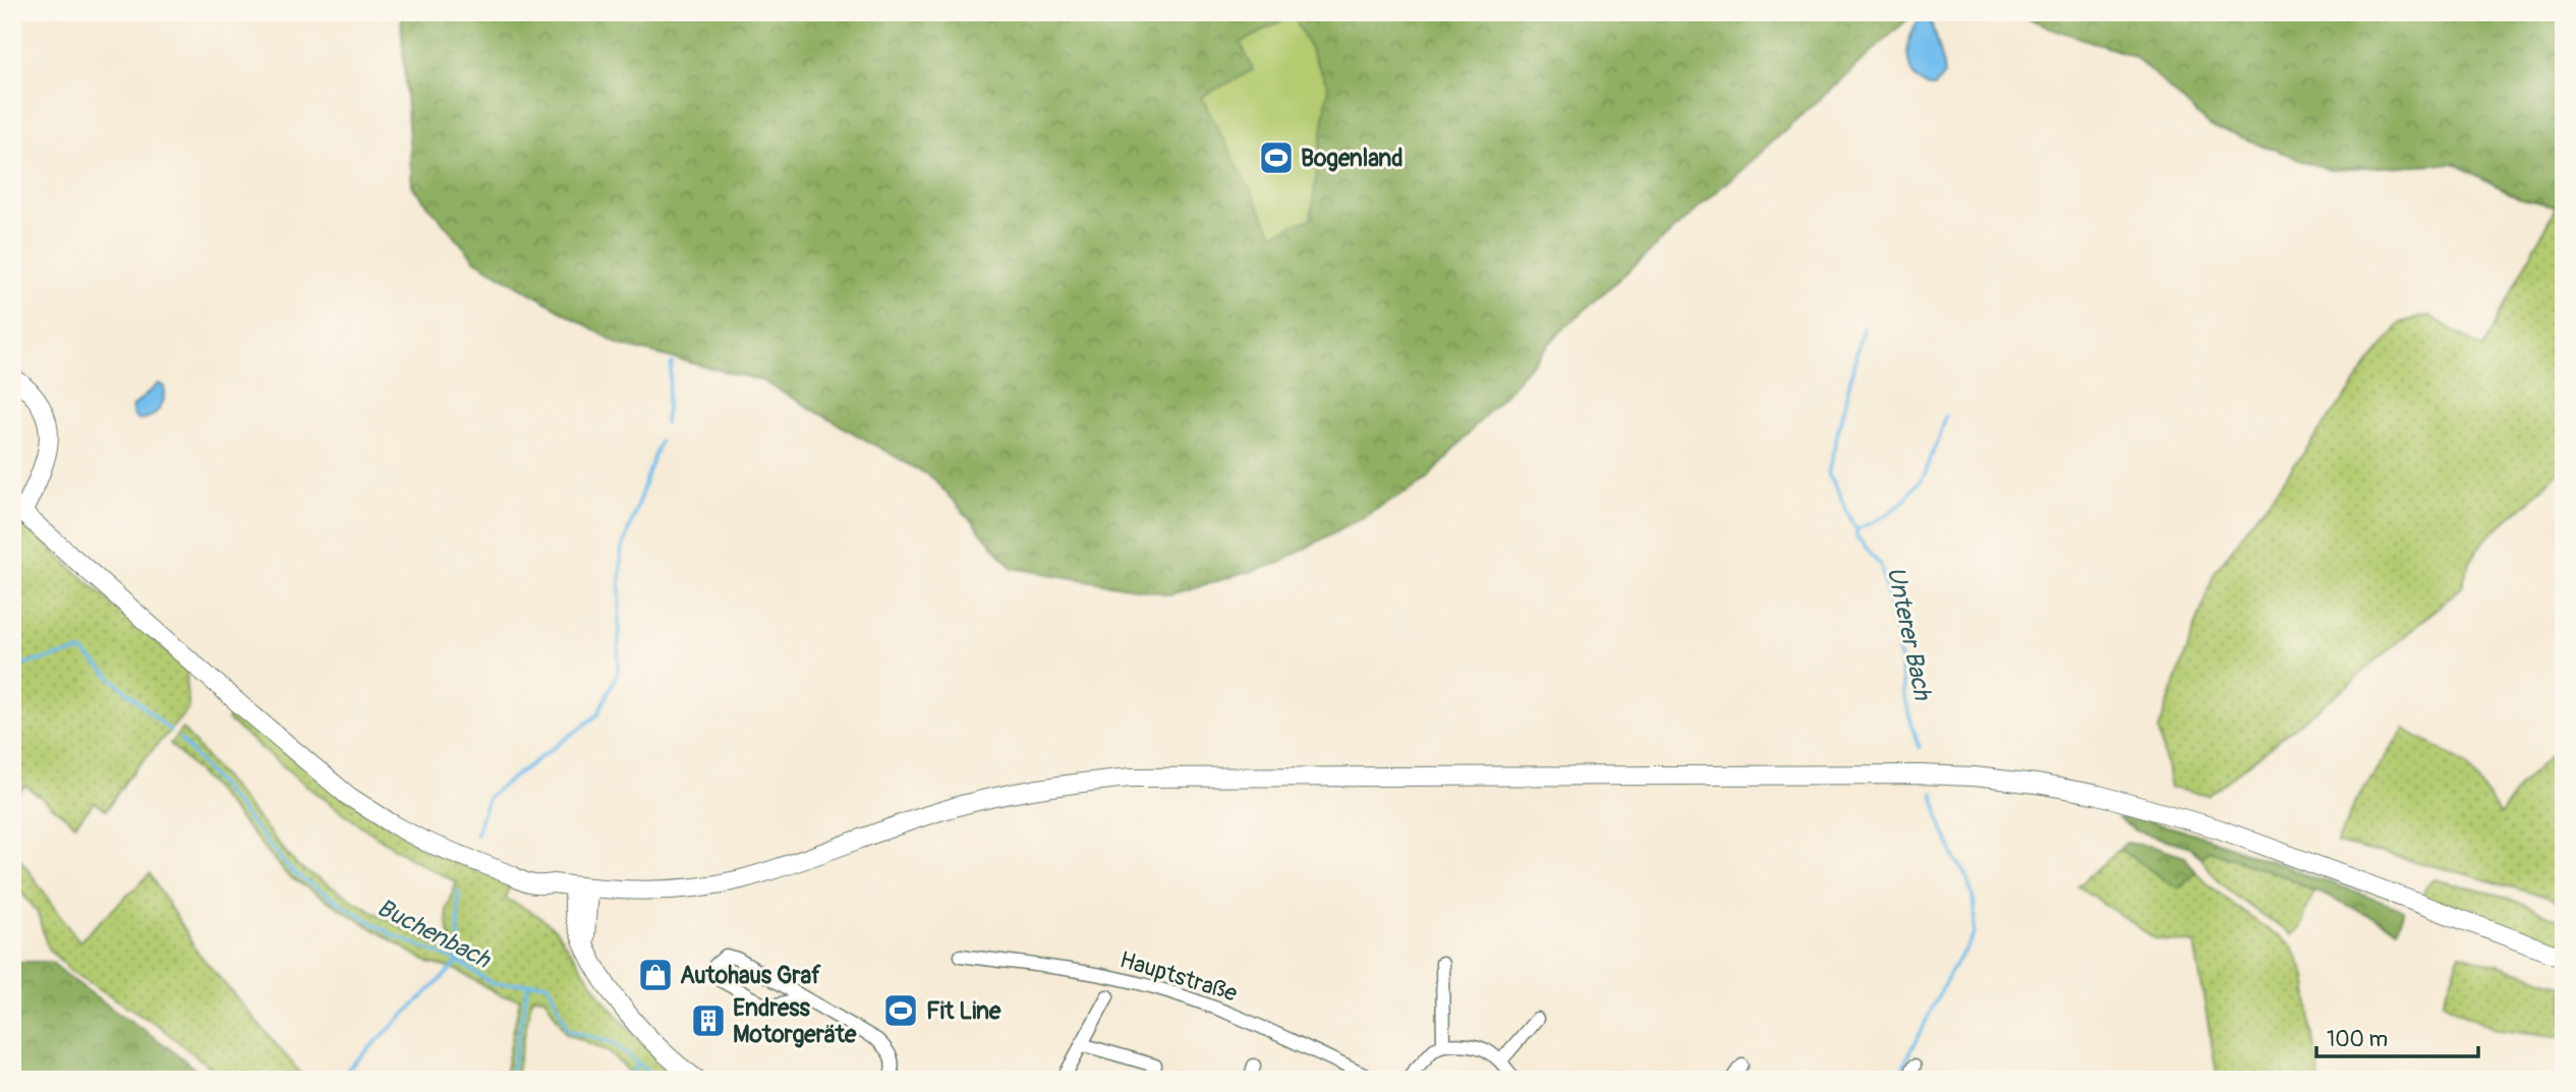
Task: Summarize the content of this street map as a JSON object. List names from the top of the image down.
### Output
{
  "streets": {
    "street": ["Hauptstraße"]
  },
  "water": ["Unterer Bach", "Buchenbach"],
  "places": {
    "sports": ["Bogenland", "Fit Line"],
    "shop": ["Autohaus Graf"],
    "building": ["Endress Motorgeräte"]
  },
  "scale_bar": "100 m"
}
